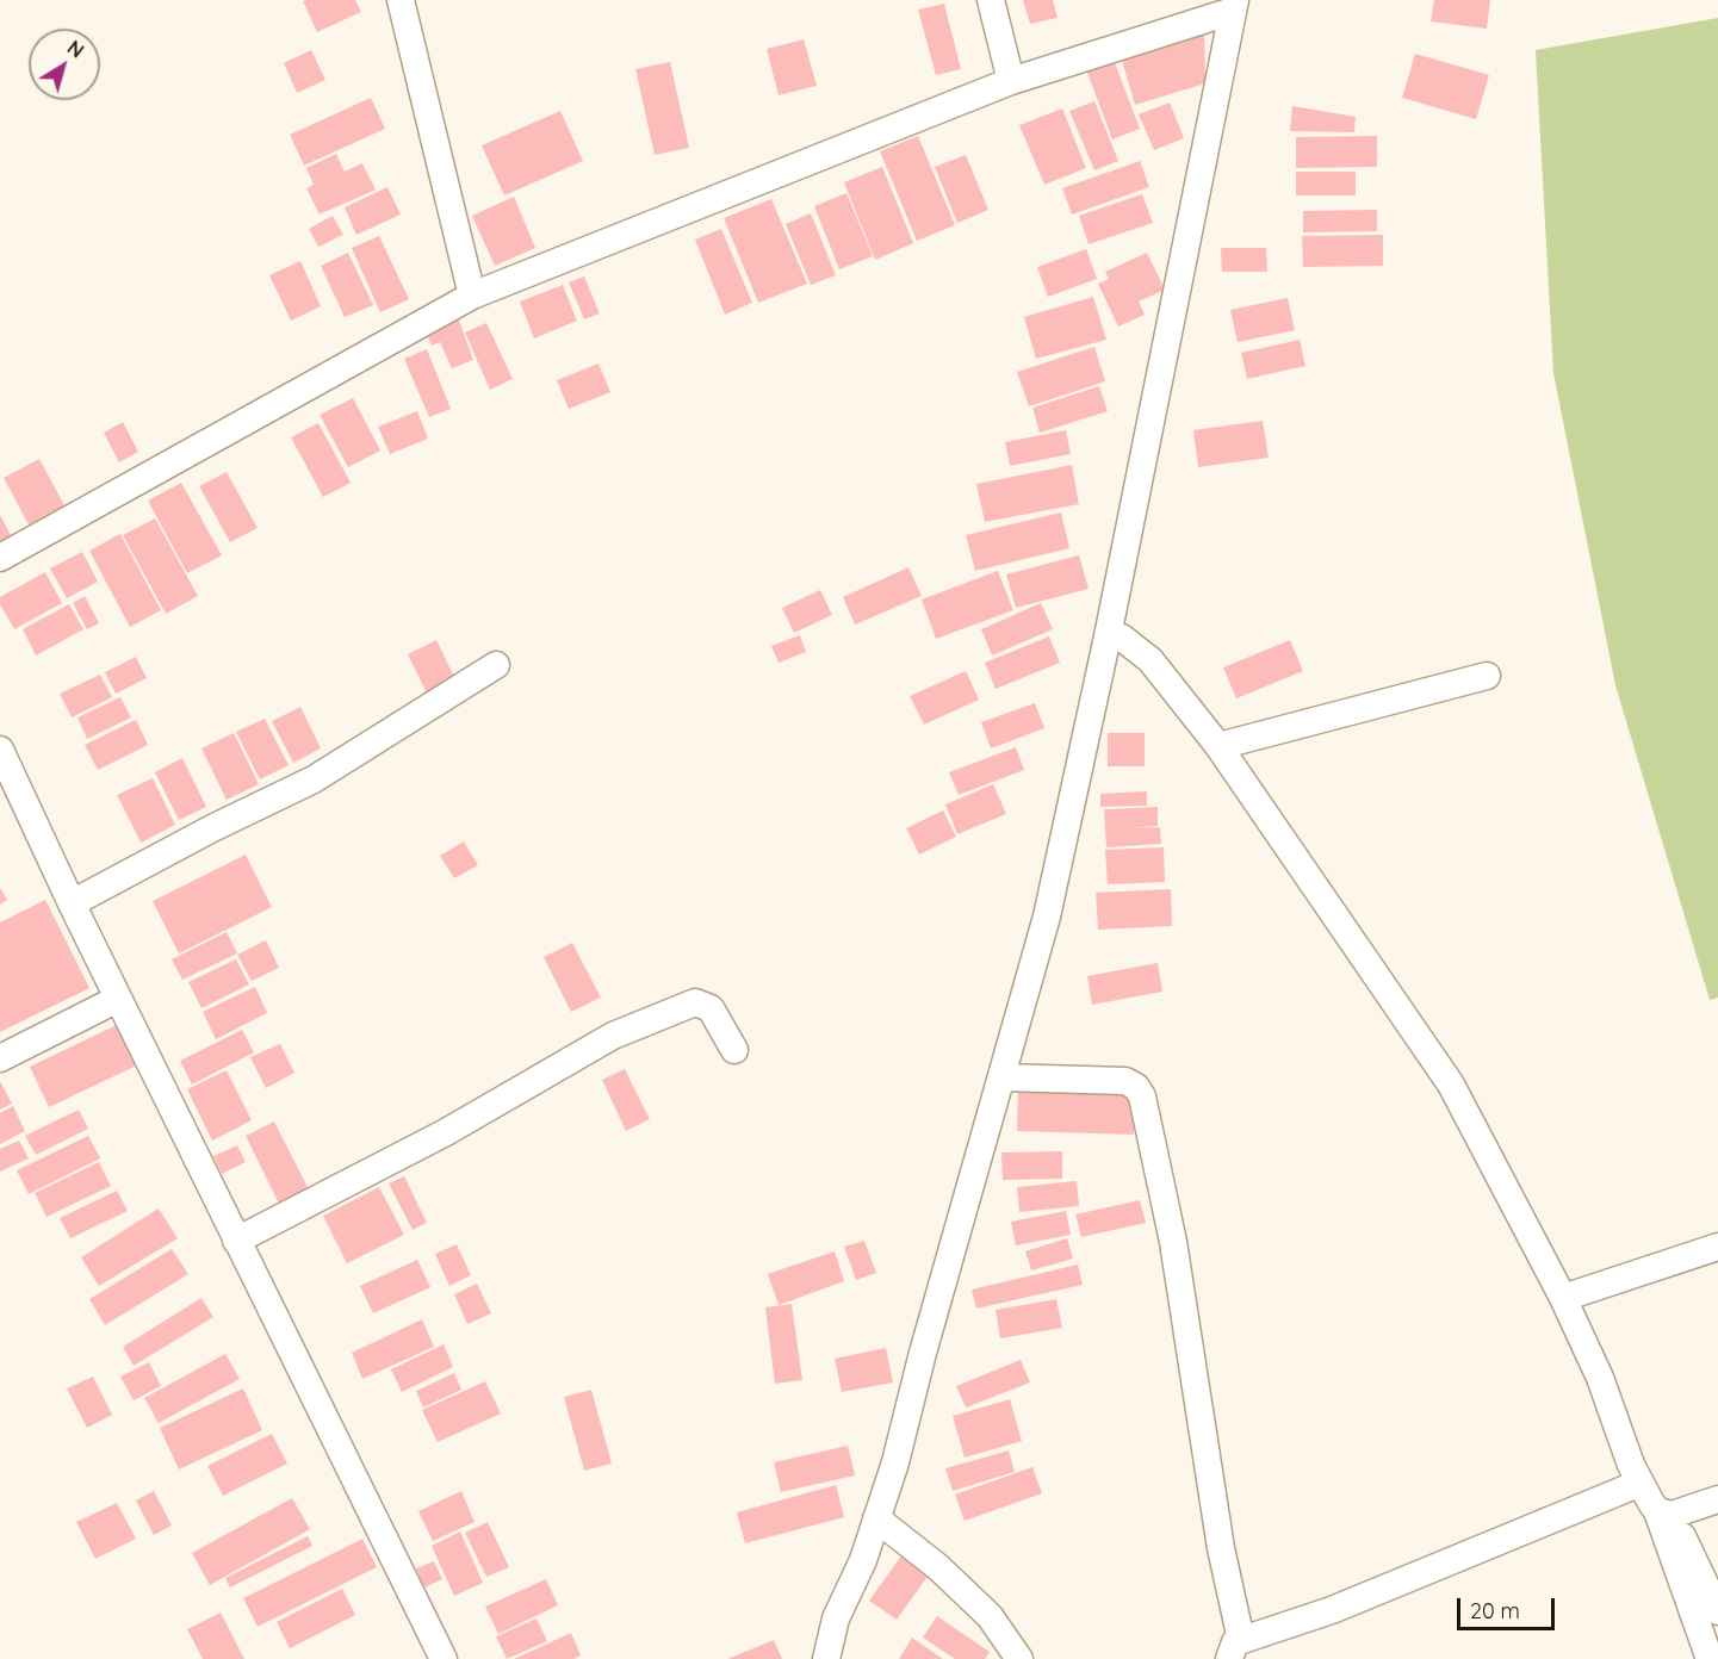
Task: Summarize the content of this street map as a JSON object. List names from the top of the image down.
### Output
{
  "scale_bar": "20 m",
  "north": "top right"
}
